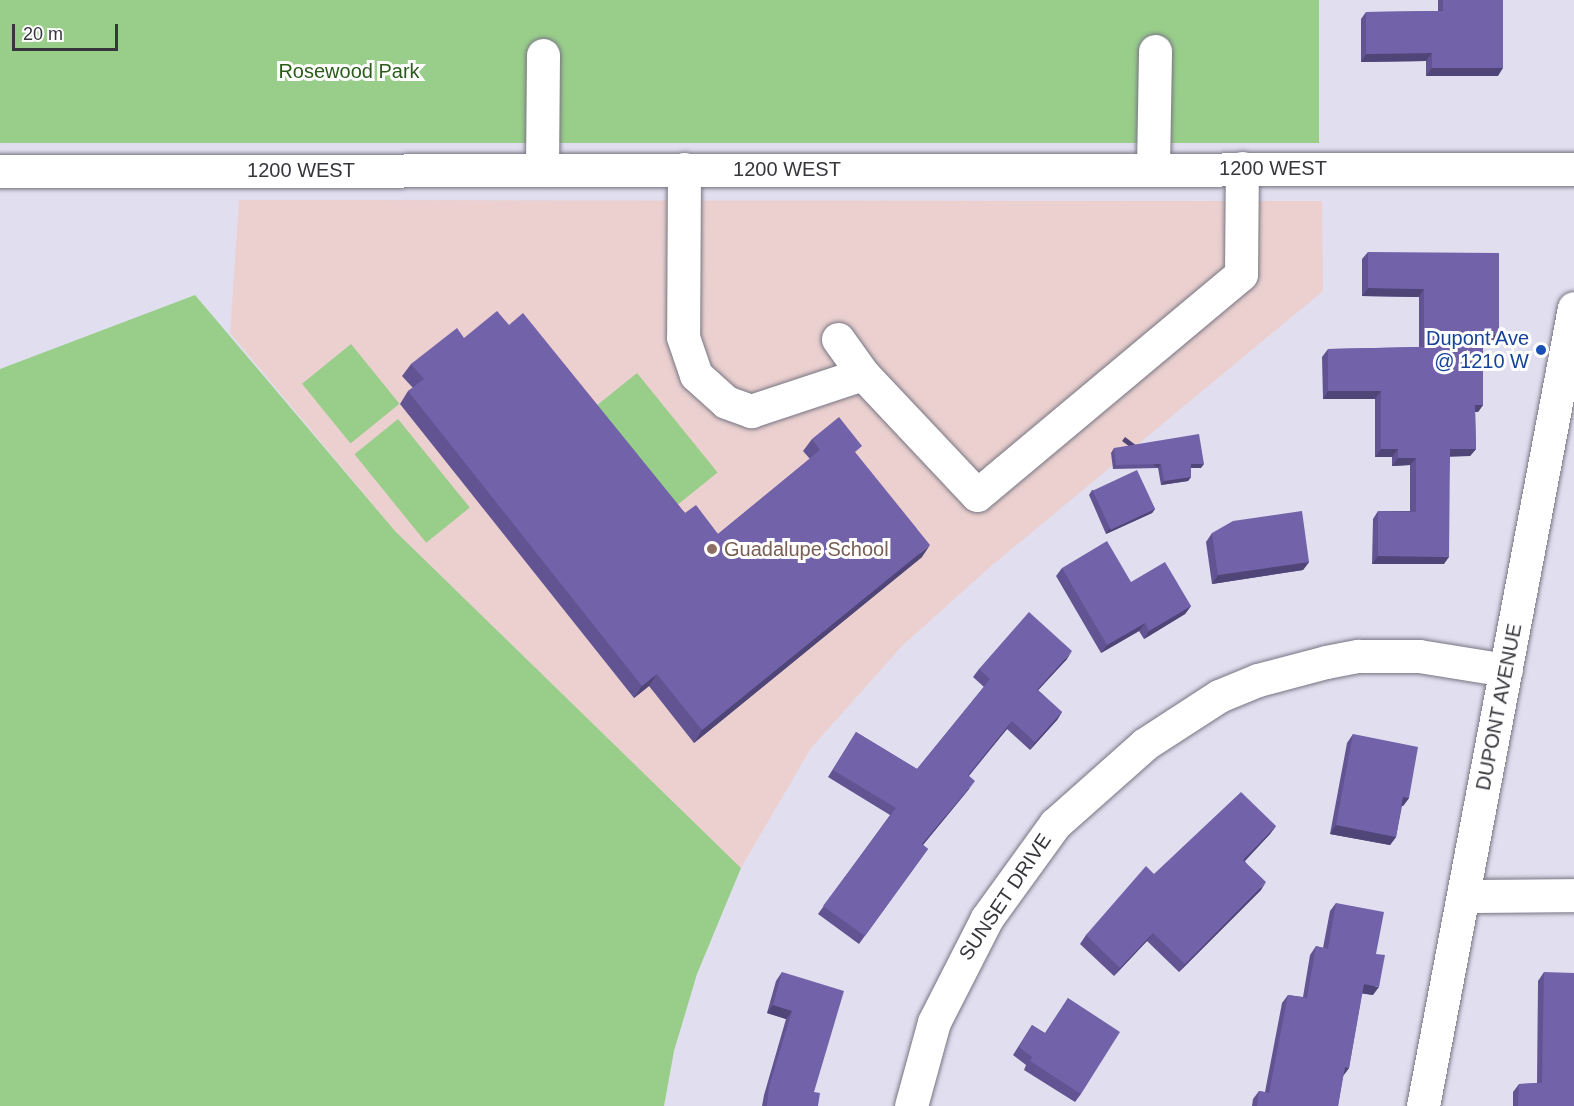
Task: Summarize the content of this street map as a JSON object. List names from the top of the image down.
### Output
{
  "streets": {
    "street": ["1200 WEST", "DUPONT AVENUE", "SUNSET DRIVE"]
  },
  "crossings": [
    ["DUPONT AVENUE", "SUNSET DRIVE"]
  ],
  "parks": ["Rosewood Park"],
  "places": ["Dupont Ave @ 1210 W", "Guadalupe School"],
  "scale_bar": "20 m"
}
